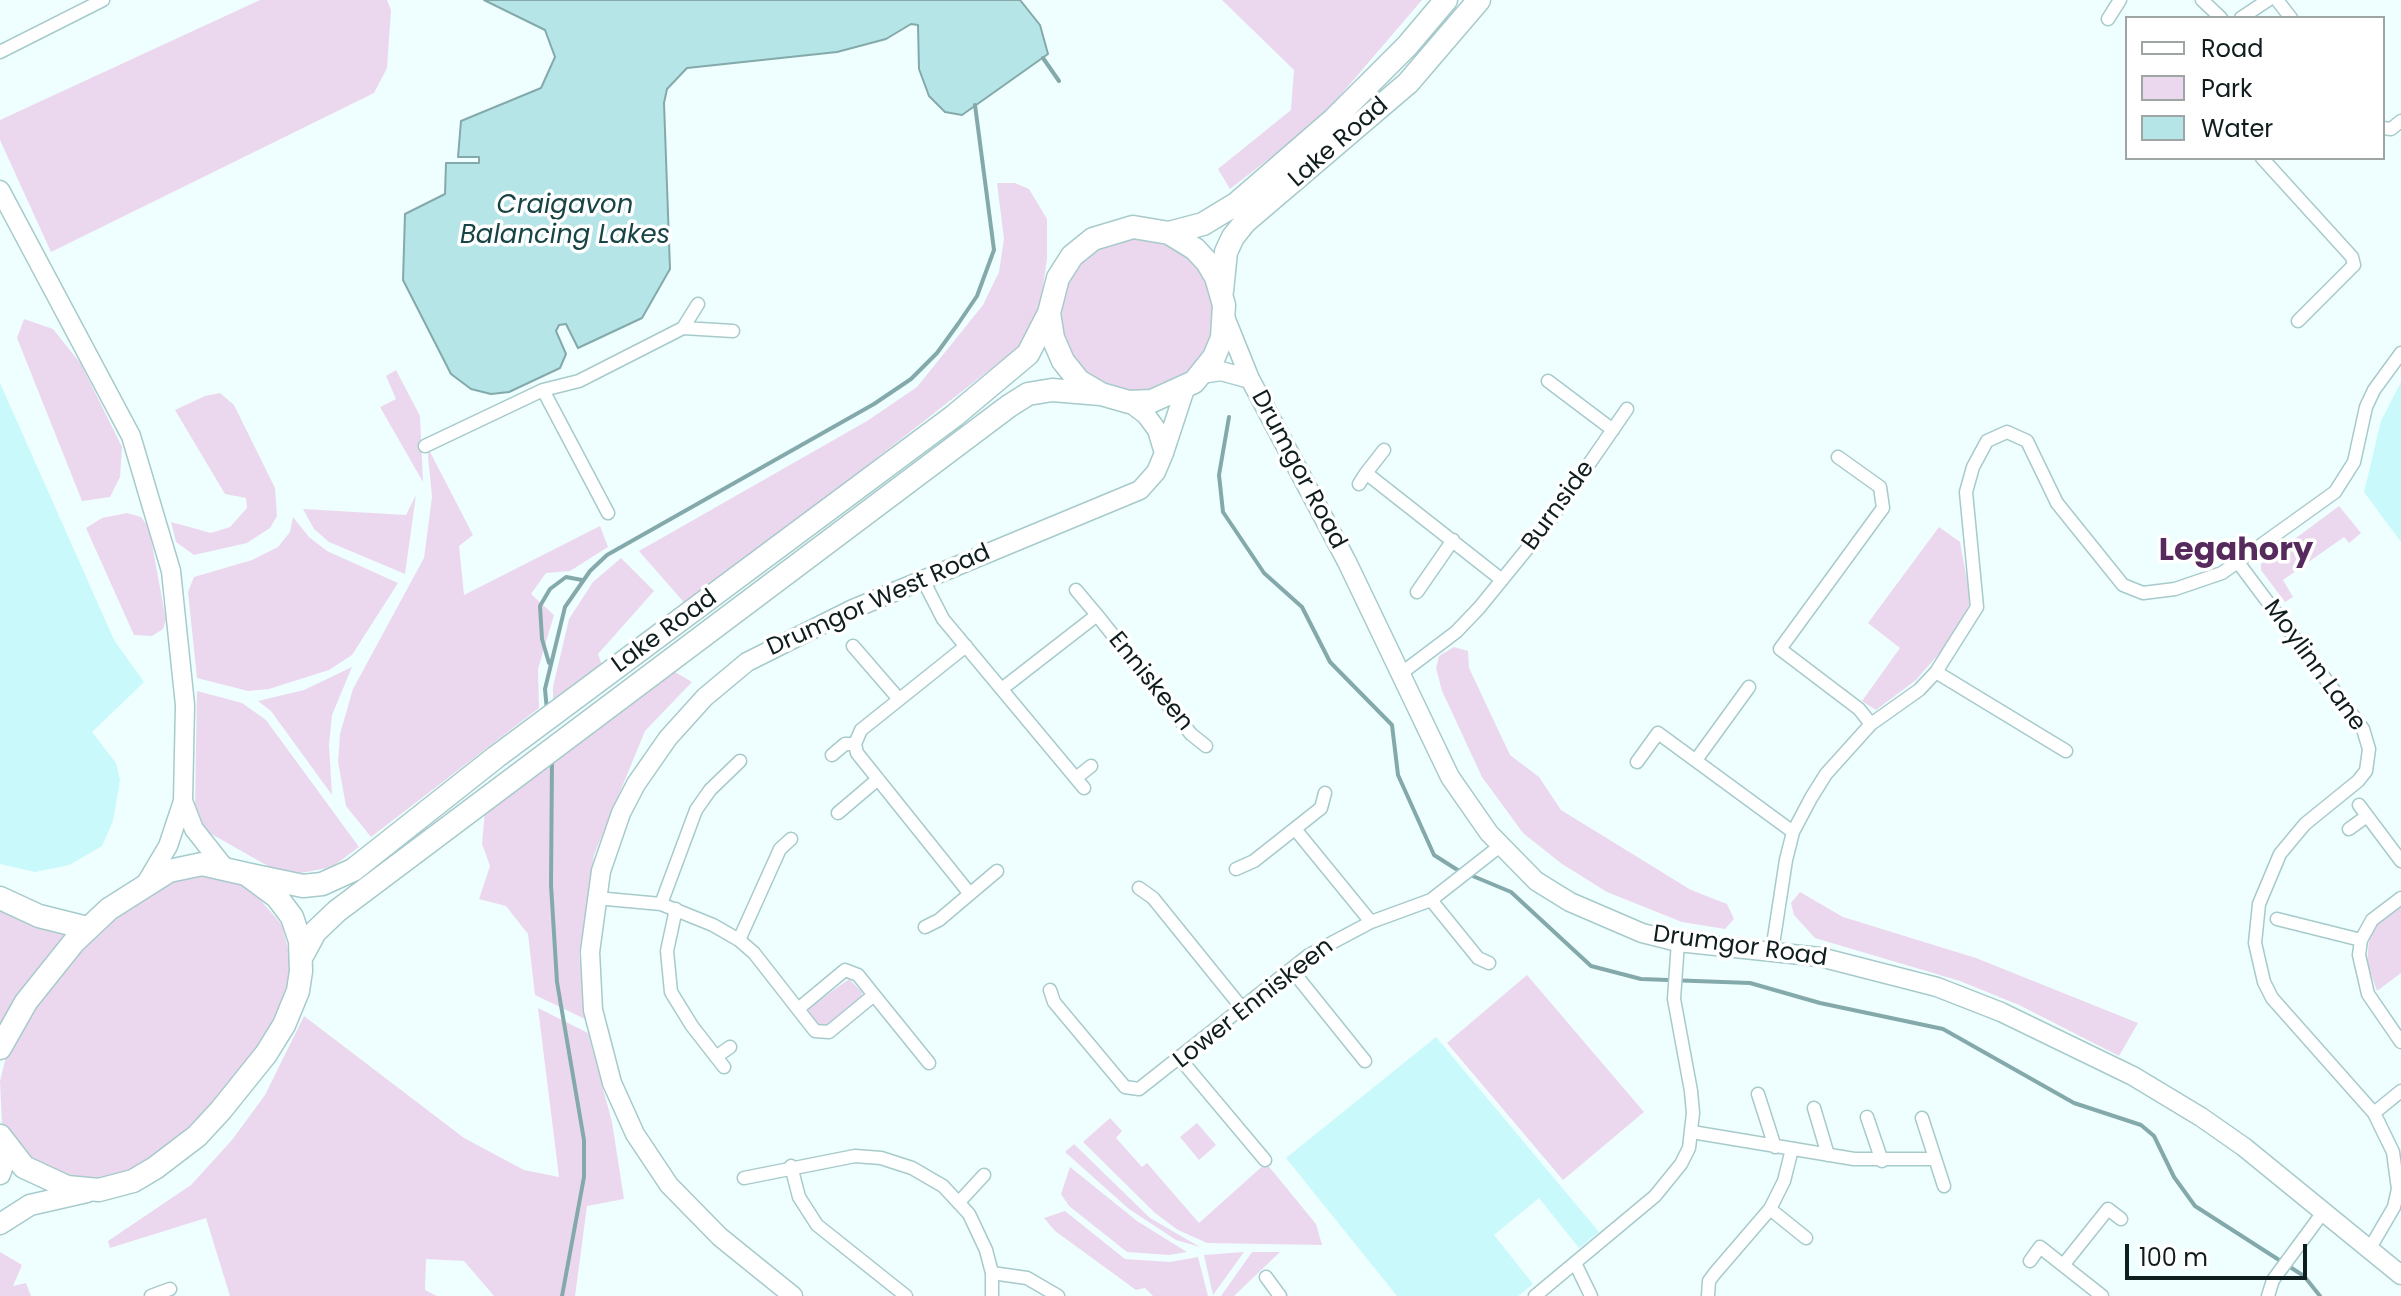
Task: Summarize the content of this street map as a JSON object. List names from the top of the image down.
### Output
{
  "streets": {
    "highway": ["Lake Road"],
    "street": [
      "Drumgor Road",
      "Burnside",
      "Drumgor West Road",
      "Moylinn Lane",
      "Enniskeen",
      "Lower Enniskeen"
    ]
  },
  "crossings": [
    ["Lake Road", "Drumgor Road"],
    ["Lake Road", "Drumgor West Road"],
    ["Drumgor Road", "Burnside"],
    ["Drumgor Road", "Drumgor West Road"],
    ["Drumgor Road", "Moylinn Lane"],
    ["Drumgor Road", "Lower Enniskeen"]
  ],
  "districts": ["Legahory"],
  "water": ["Craigavon Balancing Lakes"],
  "legend": ["Road", "Park", "Water"],
  "scale_bar": "100 m"
}
